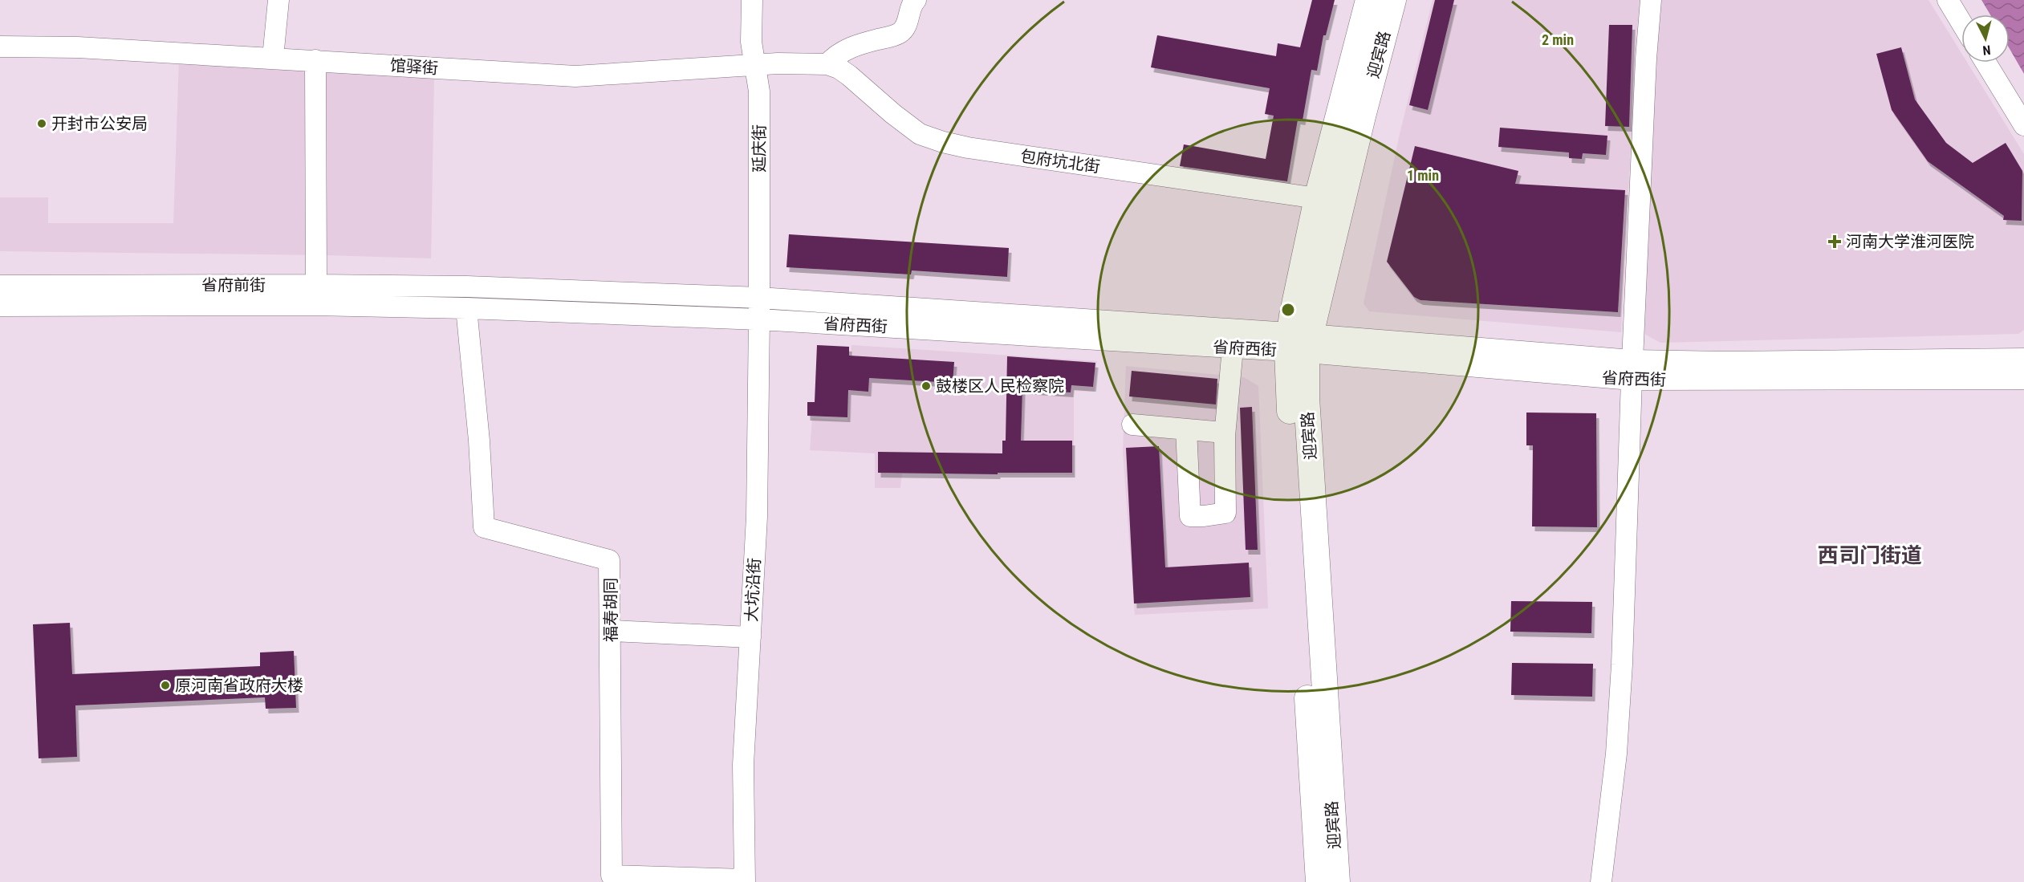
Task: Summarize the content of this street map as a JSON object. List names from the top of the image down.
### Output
{
  "streets": {
    "main road": ["迎宾路"],
    "street": [
      "馆驿街",
      "延庆街",
      "包府坑北街",
      "省府前街",
      "省府西街",
      "大坑沿街",
      "福寿胡同"
    ]
  },
  "crossings": [
    ["迎宾路", "包府坑北街"],
    ["迎宾路", "省府西街"],
    ["馆驿街", "延庆街"],
    ["馆驿街", "包府坑北街"],
    ["延庆街", "省府西街"],
    ["延庆街", "大坑沿街"],
    ["省府前街", "省府西街"],
    ["省府前街", "福寿胡同"],
    ["省府西街", "大坑沿街"],
    ["省府西街", "福寿胡同"],
    ["大坑沿街", "福寿胡同"]
  ],
  "districts": ["西司门街道"],
  "places": {
    "other": ["开封市公安局", "鼓楼区人民检察院", "原河南省政府大楼"],
    "health": ["河南大学淮河医院"]
  },
  "north": "bottom",
  "rings": ["2 min", "1 min"]
}
